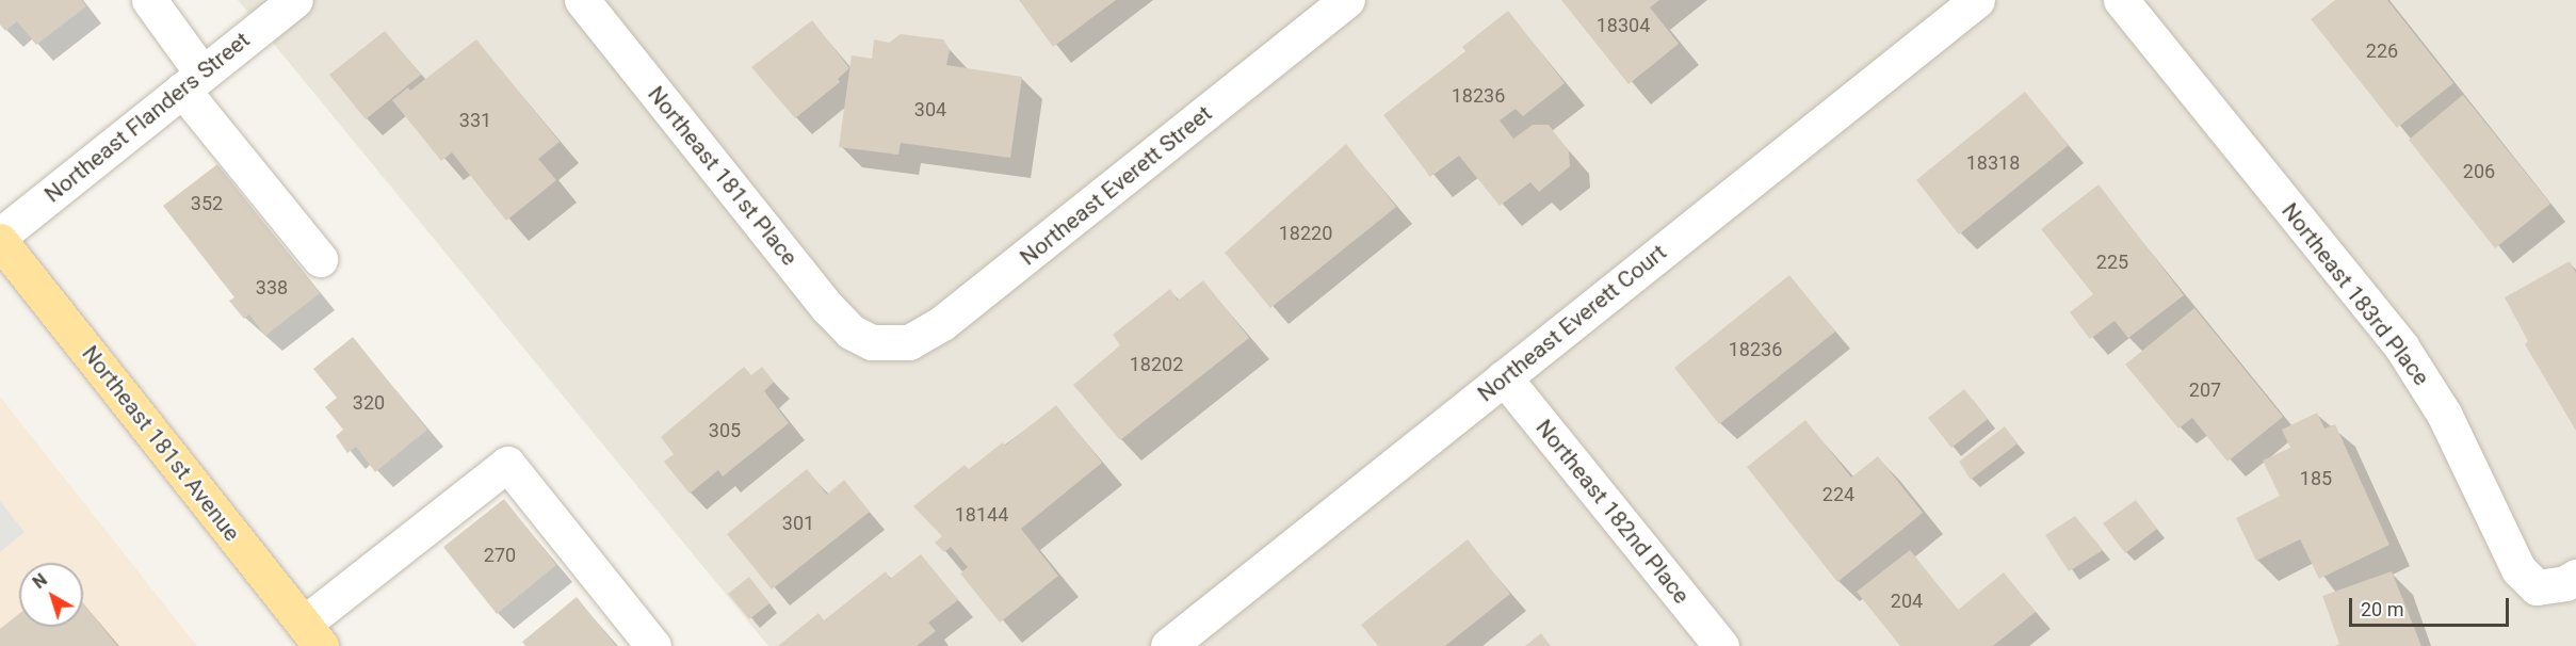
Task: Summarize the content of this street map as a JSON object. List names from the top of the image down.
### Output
{
  "streets": {
    "main road": ["Northeast 181st Avenue"],
    "street": [
      "Northeast Flanders Street",
      "Northeast 181st Place",
      "Northeast Everett Street",
      "Northeast 183rd Place",
      "Northeast Everett Court",
      "Northeast 182nd Place"
    ]
  },
  "crossings": [
    ["Northeast 181st Place", "Northeast Everett Street"],
    ["Northeast Everett Court", "Northeast 182nd Place"]
  ],
  "house_numbers": [
    "18304",
    "226",
    "18236",
    "304",
    "331",
    "18318",
    "206",
    "352",
    "18220",
    "225",
    "338",
    "18236",
    "18202",
    "207",
    "320",
    "305",
    "185",
    "224",
    "18144",
    "301",
    "270",
    "204"
  ],
  "scale_bar": "20 m",
  "north": "top left"
}
